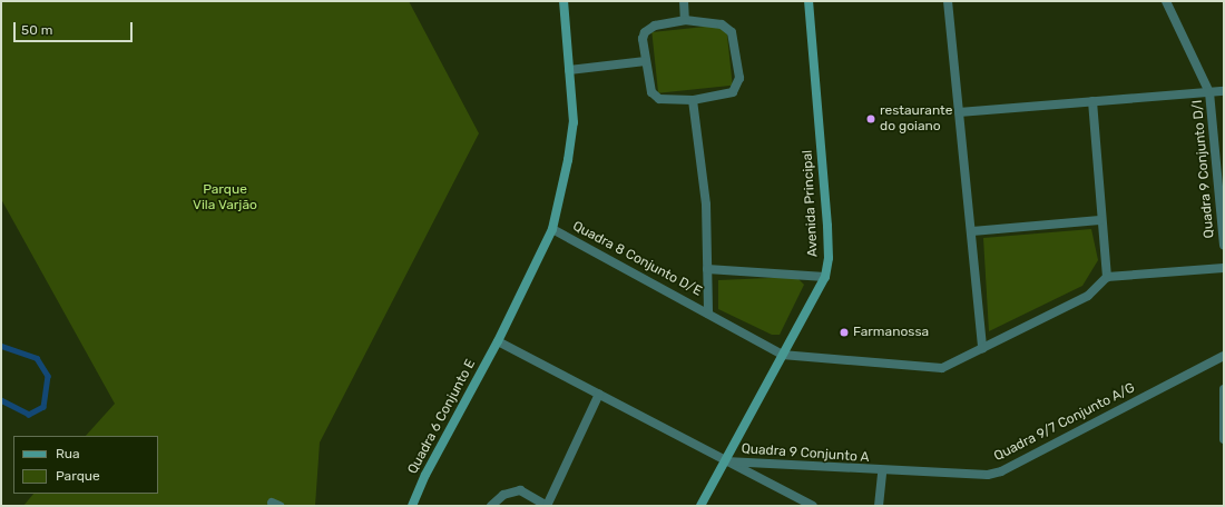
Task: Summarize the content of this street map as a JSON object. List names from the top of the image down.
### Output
{
  "streets": {
    "street": [
      "Quadra 9 Conjunto D/I",
      "Avenida Principal",
      "Quadra 8 Conjunto D/E",
      "Quadra 6 Conjunto E",
      "Quadra 9/7 Conjunto A/G",
      "Quadra 9 Conjunto A"
    ]
  },
  "crossings": [
    ["Avenida Principal", "Quadra 8 Conjunto D/E"],
    ["Avenida Principal", "Quadra 9 Conjunto A"],
    ["Quadra 8 Conjunto D/E", "Quadra 6 Conjunto E"],
    ["Quadra 9/7 Conjunto A/G", "Quadra 9 Conjunto A"]
  ],
  "parks": ["Parque Vila Varjão"],
  "places": ["restaurante do goiano", "Farmanossa"],
  "legend": ["Rua", "Parque"],
  "scale_bar": "50 m"
}
